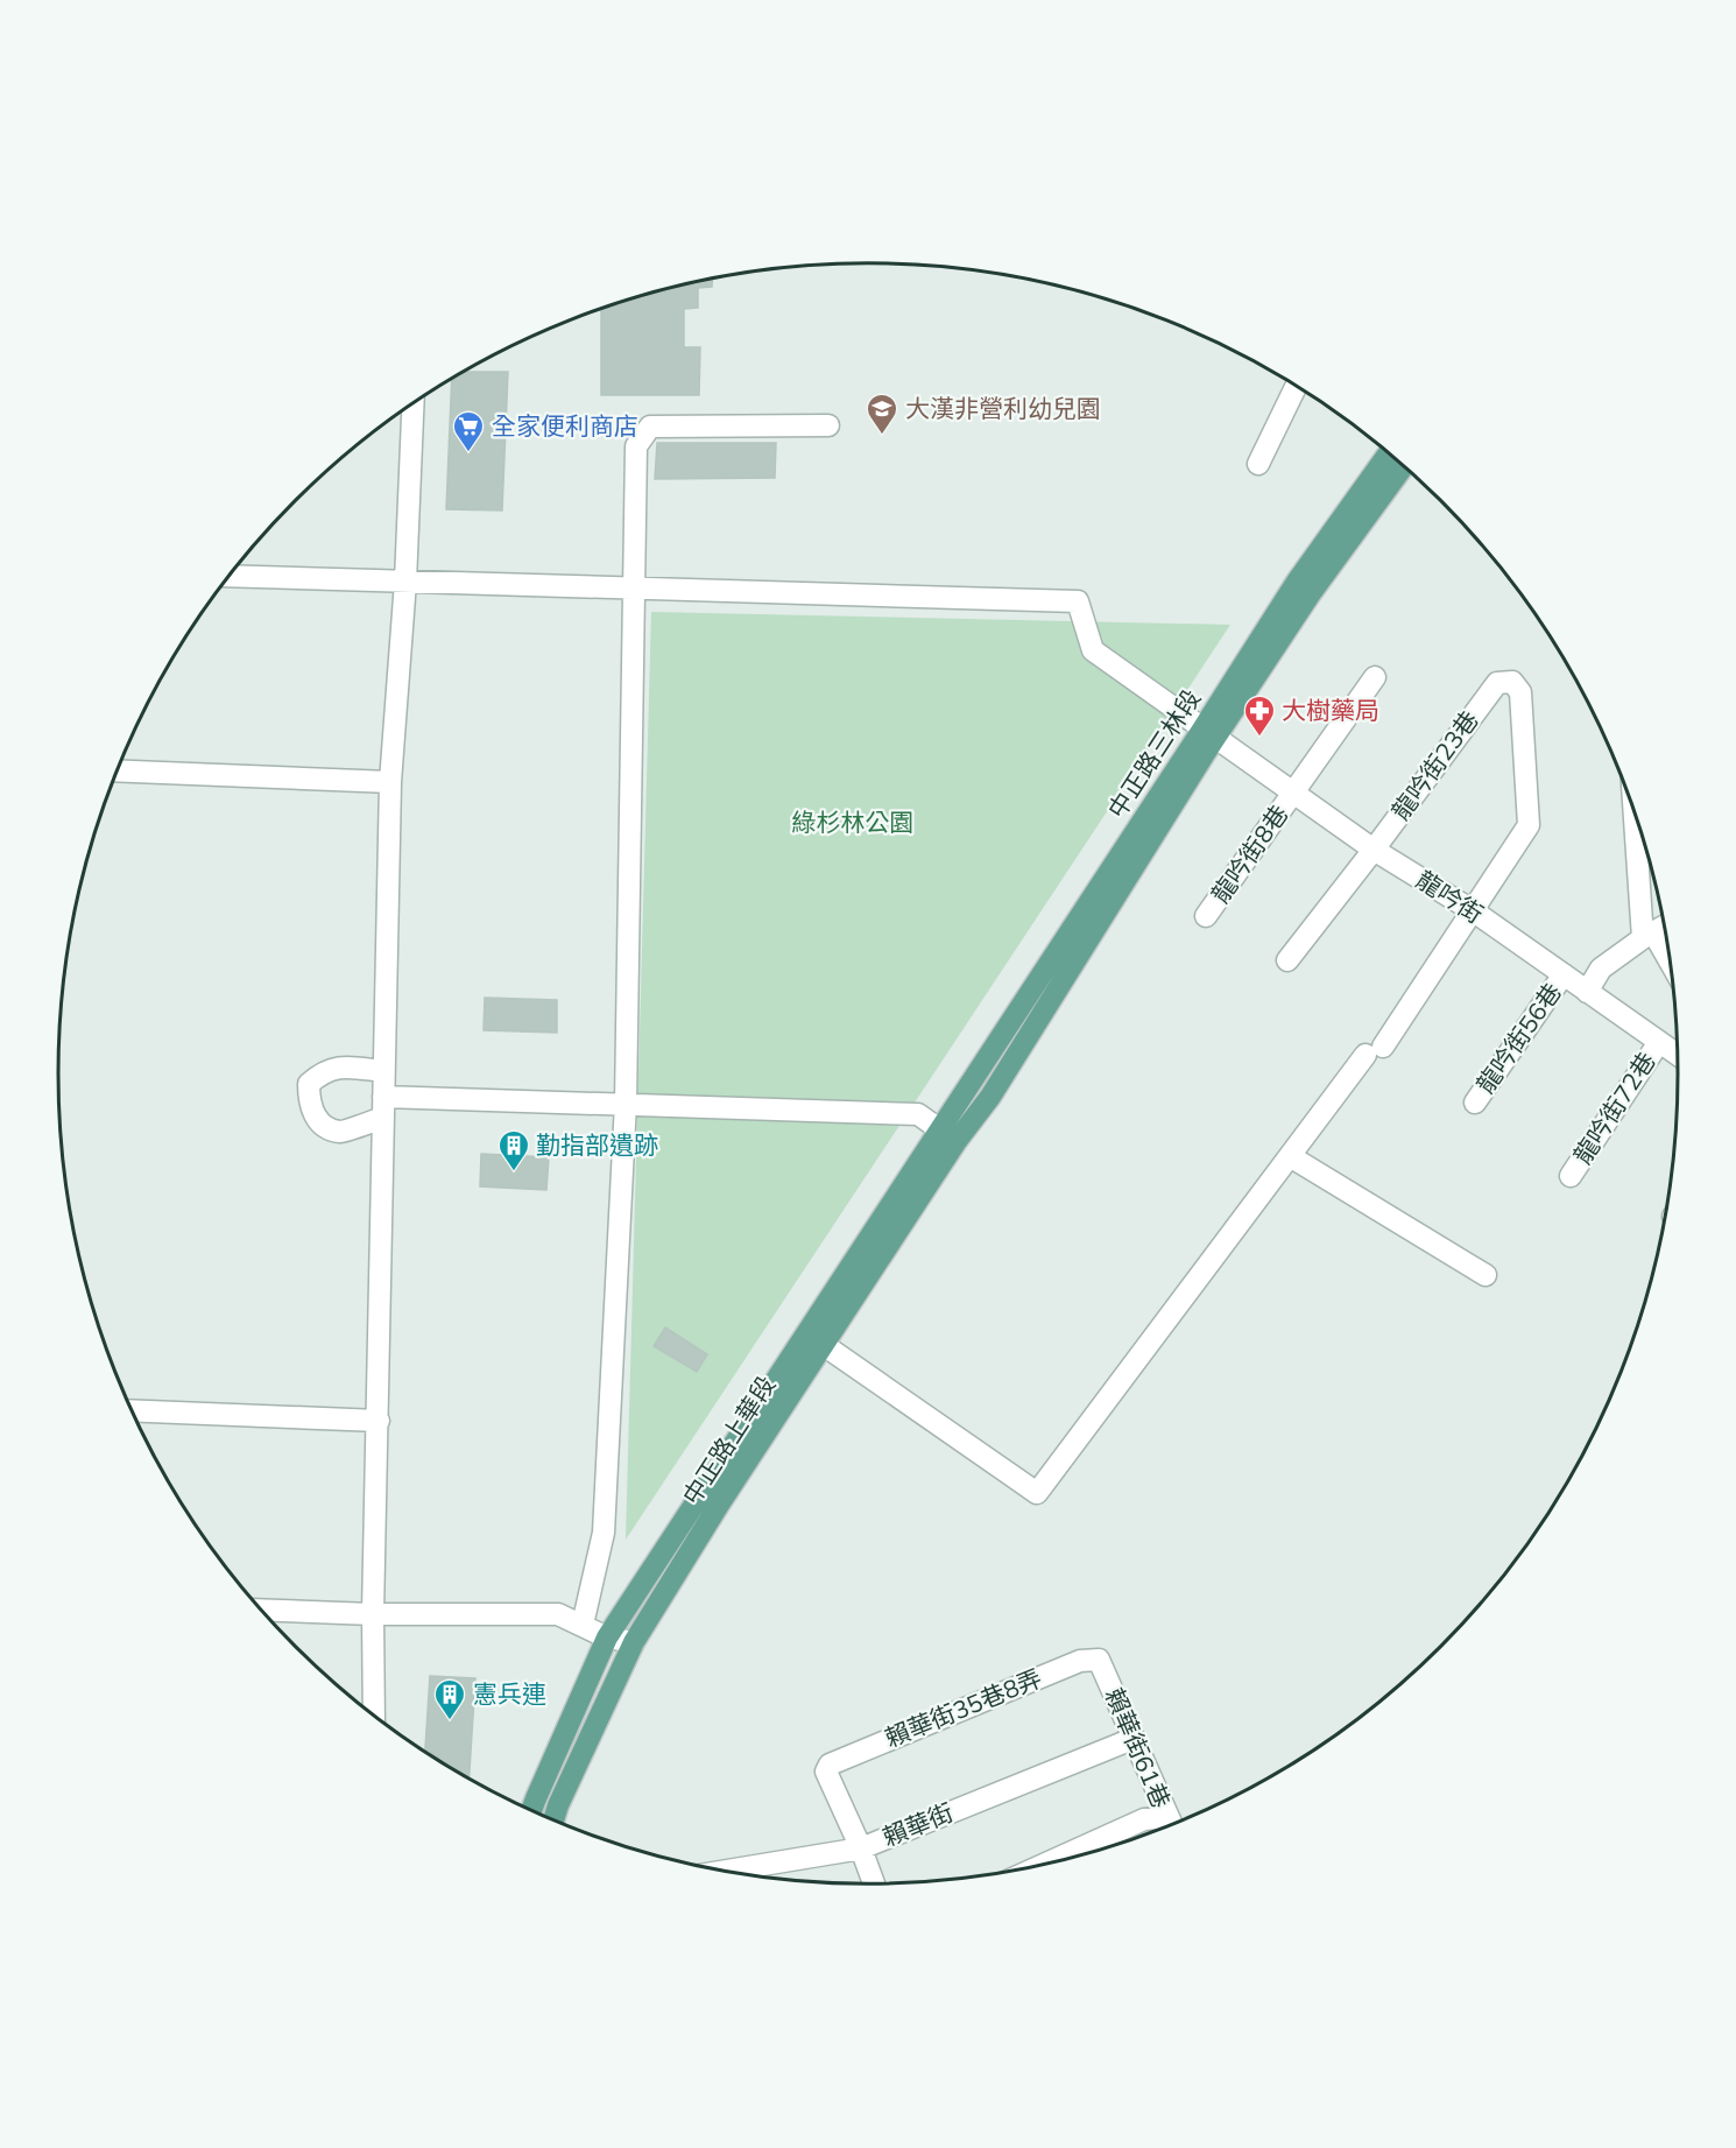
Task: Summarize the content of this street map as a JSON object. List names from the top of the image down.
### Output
{
  "streets": {
    "main road": ["中正路三林段", "中正路上華段"],
    "street": [
      "龍吟街23巷",
      "龍吟街8巷",
      "龍吟街",
      "龍吟街56巷",
      "龍吟街72巷",
      "賴華街35巷8弄",
      "賴華街61巷",
      "賴華街"
    ]
  },
  "crossings": [
    ["中正路三林段", "龍吟街"],
    ["中正路三林段", "中正路上華段"],
    ["龍吟街23巷", "龍吟街"],
    ["龍吟街8巷", "龍吟街"],
    ["龍吟街", "龍吟街56巷"],
    ["龍吟街", "龍吟街72巷"],
    ["賴華街35巷8弄", "賴華街61巷"],
    ["賴華街35巷8弄", "賴華街"],
    ["賴華街61巷", "賴華街"]
  ],
  "parks": ["綠杉林公園"],
  "places": {
    "school or university": ["大漢非營利幼兒園"],
    "supermarket": ["全家便利商店"],
    "pharmacy": ["大樹藥局"],
    "building": ["勤指部遺跡", "憲兵連"]
  }
}
